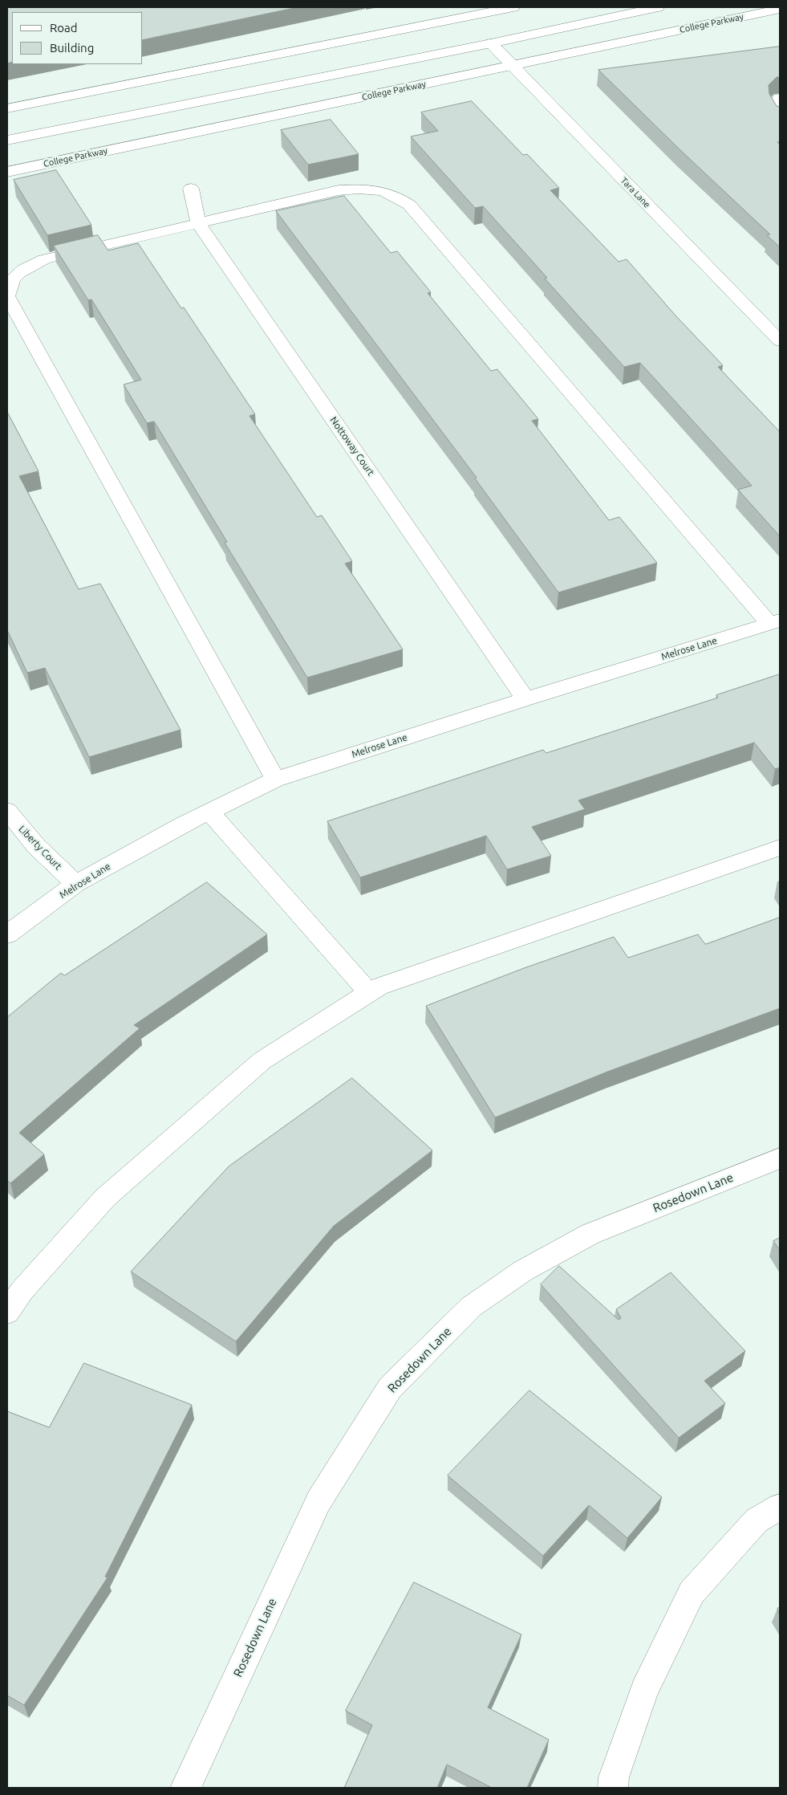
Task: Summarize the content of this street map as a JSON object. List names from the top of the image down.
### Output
{
  "streets": {
    "street": [
      "College Parkway",
      "Tara Lane",
      "Nottoway Court",
      "Melrose Lane",
      "Liberty Court",
      "Rosedown Lane"
    ]
  },
  "crossings": [
    ["College Parkway", "Tara Lane"],
    ["Nottoway Court", "Melrose Lane"],
    ["Melrose Lane", "Liberty Court"]
  ],
  "legend": ["Road", "Building"]
}
